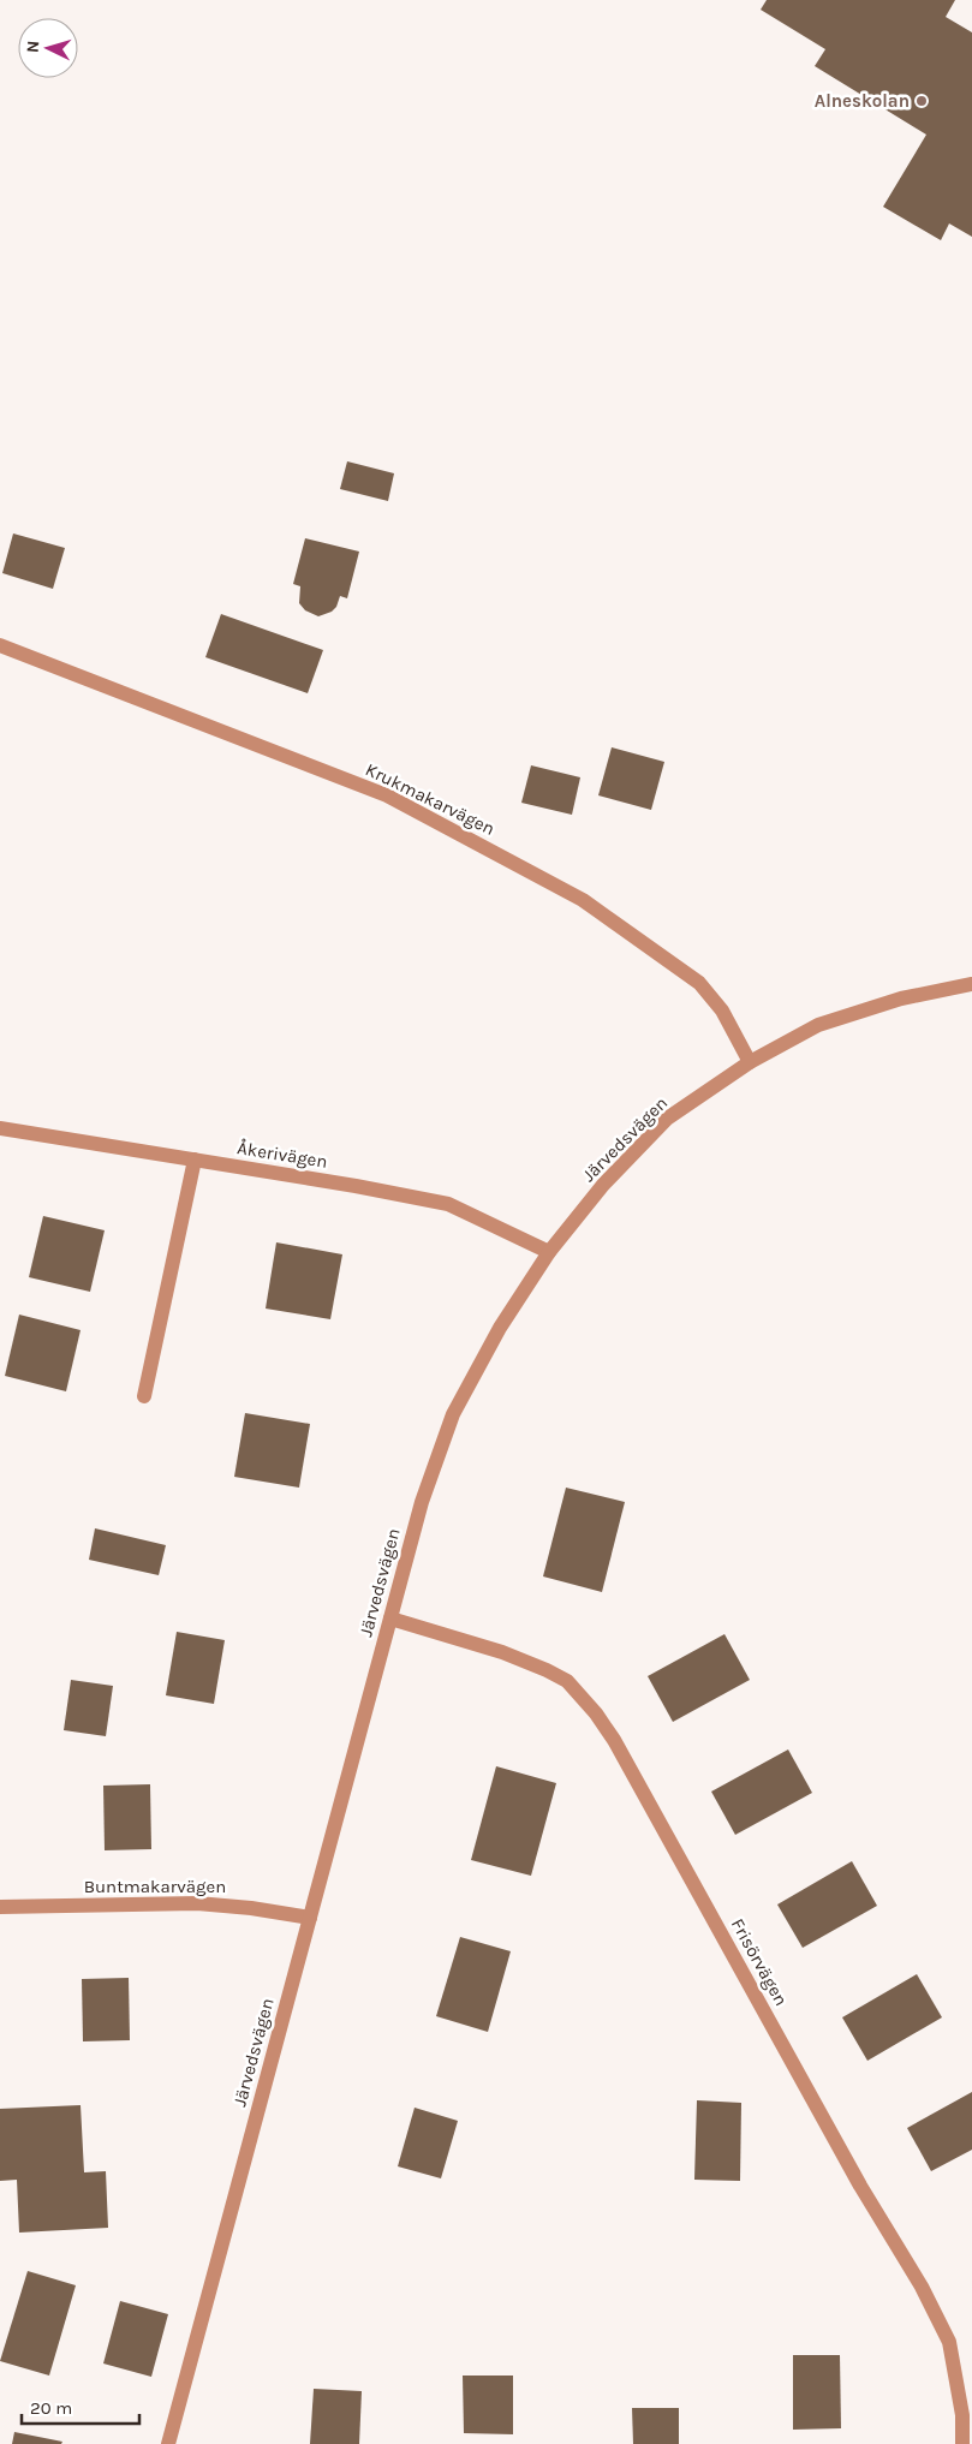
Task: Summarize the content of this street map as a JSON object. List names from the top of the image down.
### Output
{
  "streets": {
    "street": [
      "Krukmakarvägen",
      "Järvedsvägen",
      "Åkerivägen",
      "Buntmakarvägen",
      "Frisörvägen"
    ]
  },
  "crossings": [
    ["Krukmakarvägen", "Järvedsvägen"],
    ["Järvedsvägen", "Åkerivägen"],
    ["Järvedsvägen", "Buntmakarvägen"],
    ["Järvedsvägen", "Frisörvägen"]
  ],
  "places": ["Alneskolan"],
  "scale_bar": "20 m",
  "north": "left"
}
